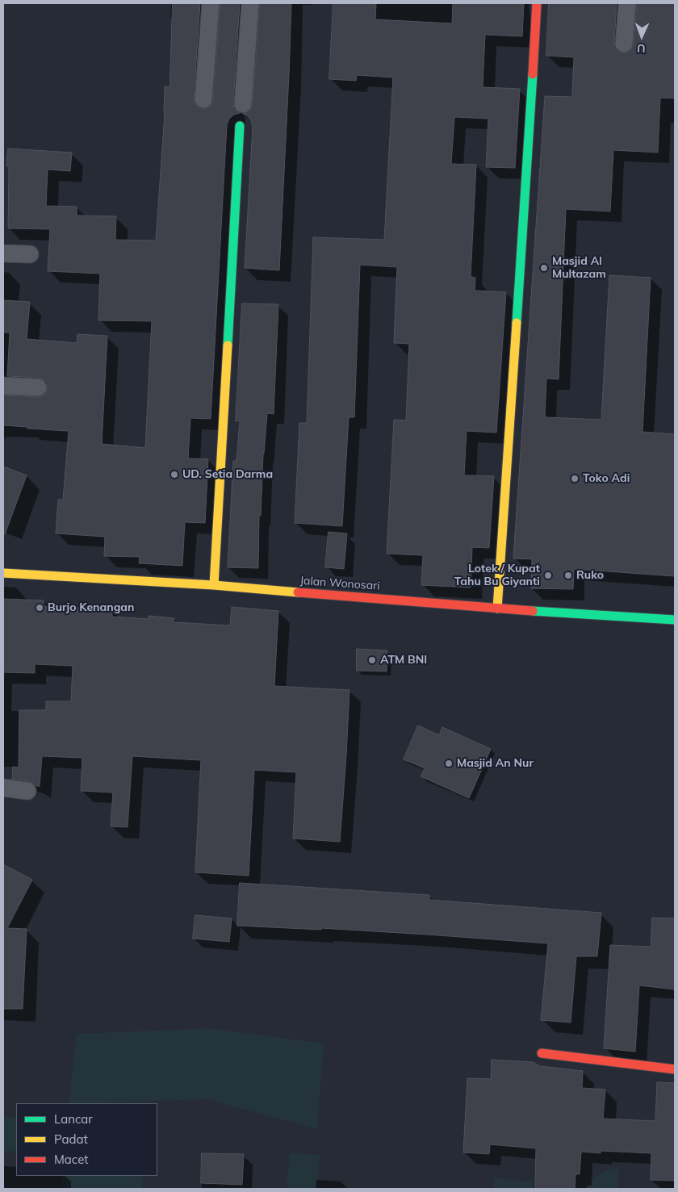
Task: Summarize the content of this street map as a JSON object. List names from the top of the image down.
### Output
{
  "streets": {
    "street": ["Jalan Wonosari"]
  },
  "places": [
    "Masjid Al Multazam",
    "UD. Setia Darma",
    "Toko Adi",
    "Lotek / Kupat Tahu Bu Giyanti",
    "Ruko",
    "Burjo Kenangan",
    "ATM BNI",
    "Masjid An Nur"
  ],
  "legend": ["Lancar", "Padat", "Macet"],
  "north": "bottom"
}
